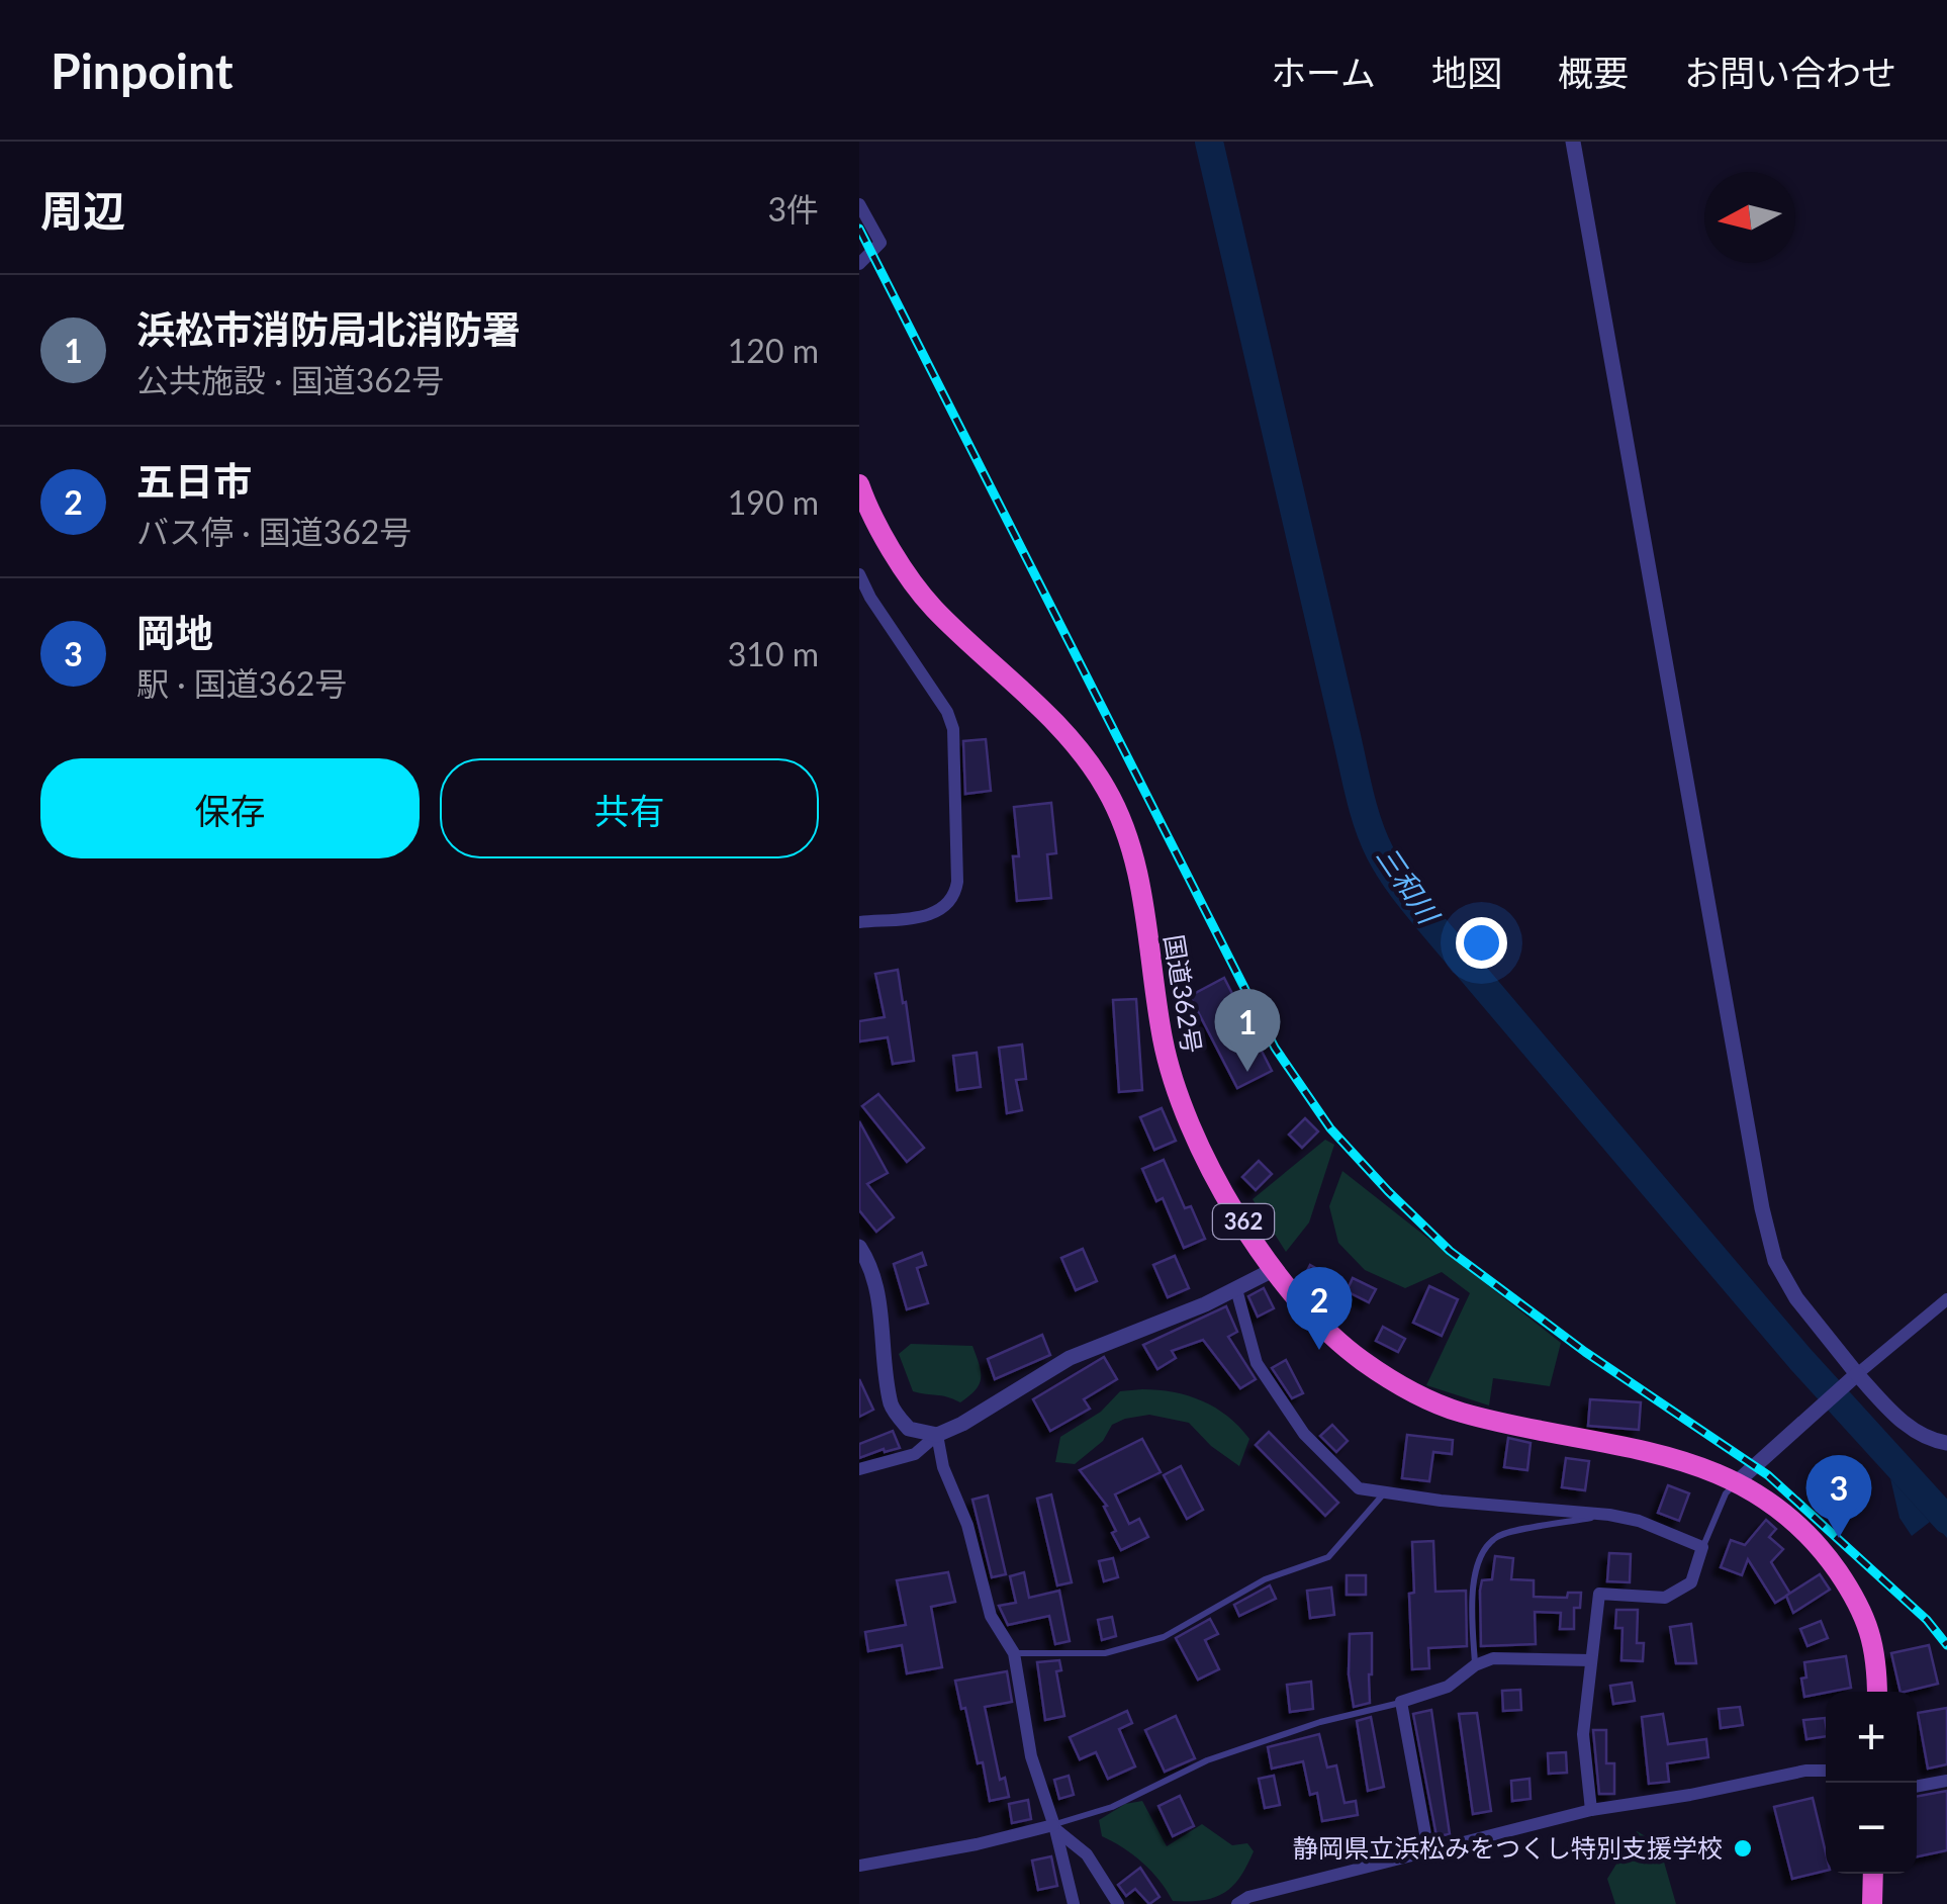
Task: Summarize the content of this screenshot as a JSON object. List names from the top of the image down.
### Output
{
  "streets": {
    "highway": ["国道362号", "362"]
  },
  "water": ["三和川"],
  "places": ["静岡県立浜松みをつくし特別支援学校"],
  "north": "left",
  "page": {
    "header": "Pinpoint",
    "nav": [
      "ホーム",
      "地図",
      "概要",
      "お問い合わせ"
    ],
    "heading": ["周辺", "3件"],
    "list": [
      {
        "mark": "1",
        "name": "浜松市消防局北消防署",
        "note": "公共施設 · 国道362号",
        "value": "120 m"
      },
      {
        "mark": "2",
        "name": "五日市",
        "note": "バス停 · 国道362号",
        "value": "190 m"
      },
      {
        "mark": "3",
        "name": "岡地",
        "note": "駅 · 国道362号",
        "value": "310 m"
      }
    ],
    "buttons": ["保存", "共有"],
    "pins": ["1", "2", "3"],
    "map_buttons": ["+", "−"]
  }
}
